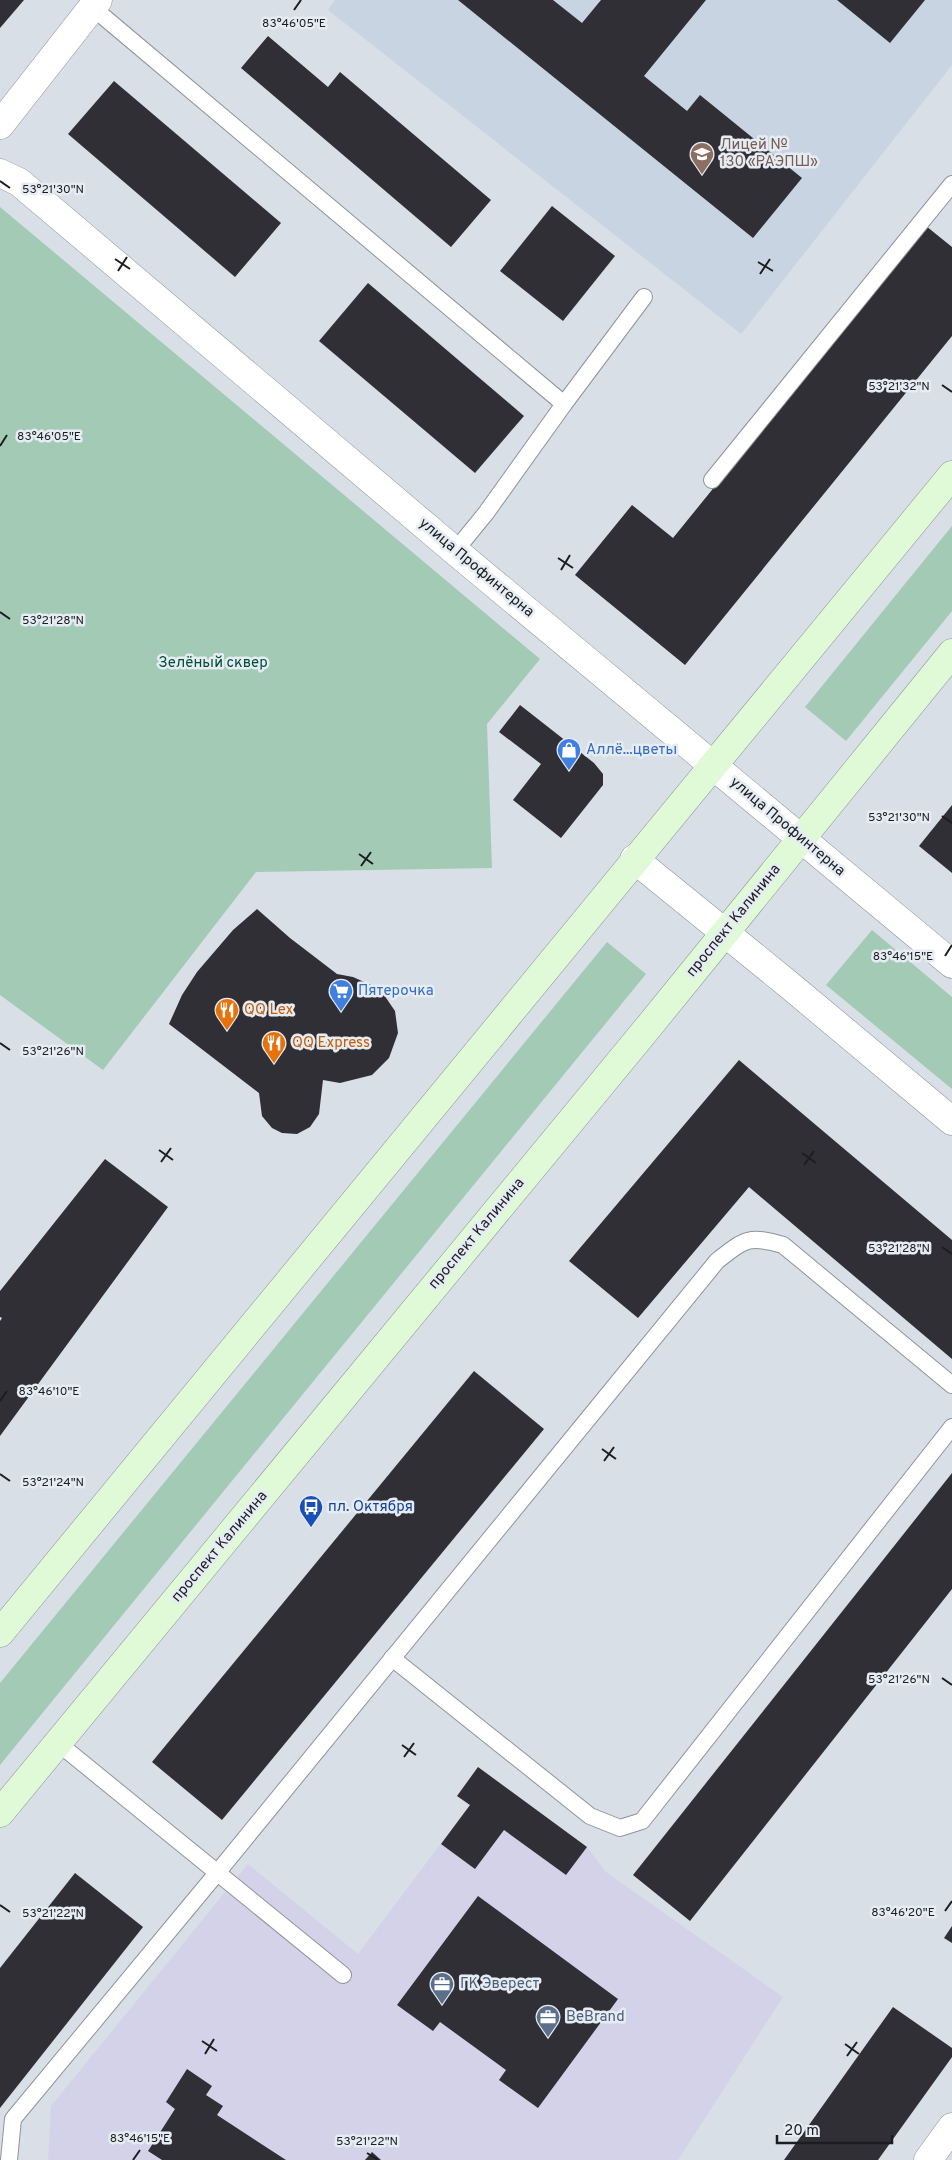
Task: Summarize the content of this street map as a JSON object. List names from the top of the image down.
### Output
{
  "streets": {
    "main road": ["проспект Калинина"],
    "street": ["улица Профинтерна"]
  },
  "crossings": [
    ["улица Профинтерна", "проспект Калинина"]
  ],
  "parks": ["Зелёный сквер"],
  "places": {
    "school or university": ["Лицей № 130 «РАЭПШ»"],
    "shop": ["Аллё...цветы"],
    "supermarket": ["Пятерочка"],
    "restaurant": ["QQ Lex", "QQ Express"],
    "bus stop": ["пл. Октября"],
    "office": ["ГК Эверест", "BeBrand"]
  },
  "scale_bar": "20 m",
  "coordinates": [
    "83°46'05\"E",
    "53°21'30\"N",
    "53°21'32\"N",
    "53°21'28\"N",
    "83°46'15\"E",
    "53°21'26\"N",
    "83°46'10\"E",
    "53°21'24\"N",
    "83°46'20\"E",
    "53°21'22\"N"
  ]
}
